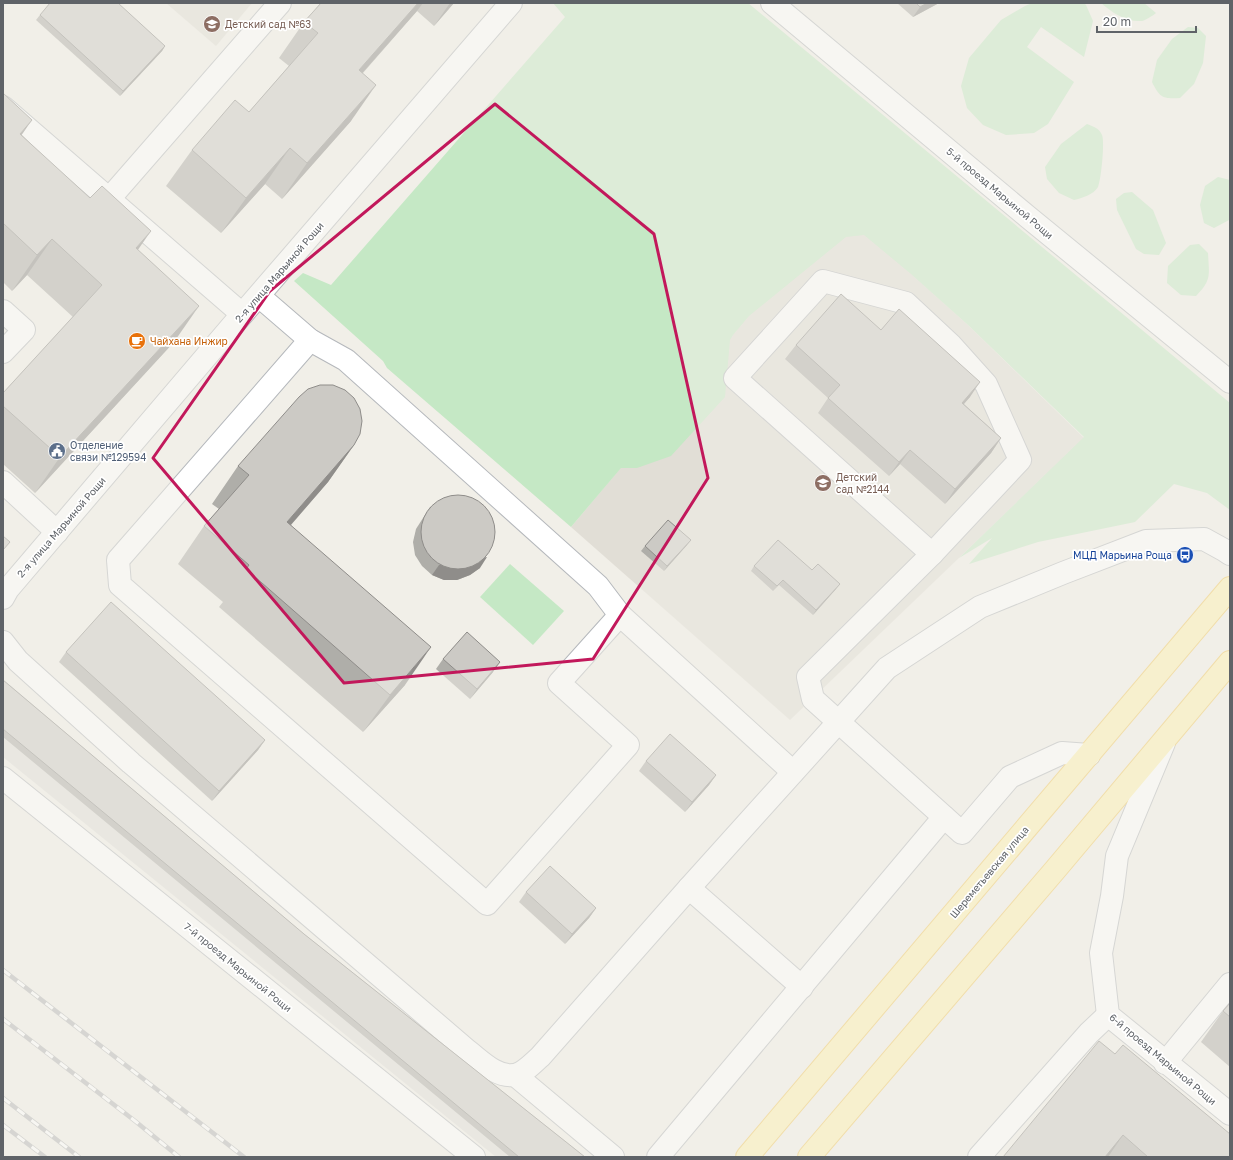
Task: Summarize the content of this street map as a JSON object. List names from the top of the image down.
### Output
{
  "streets": {
    "main road": ["Шереметьевская улица"],
    "street": [
      "5-й проезд Марьиной Рощи",
      "2-я улица Марьиной Рощи",
      "7-й проезд Марьиной Рощи",
      "6-й проезд Марьиной Рощи"
    ]
  },
  "places": {
    "school or university": ["Детский сад №63", "Детский сад №2144"],
    "cafe": ["Чайхана Инжир"],
    "public building": ["Отделение связи №129594"],
    "bus stop": ["МЦД Марьина Роща"]
  },
  "scale_bar": "20 m"
}
